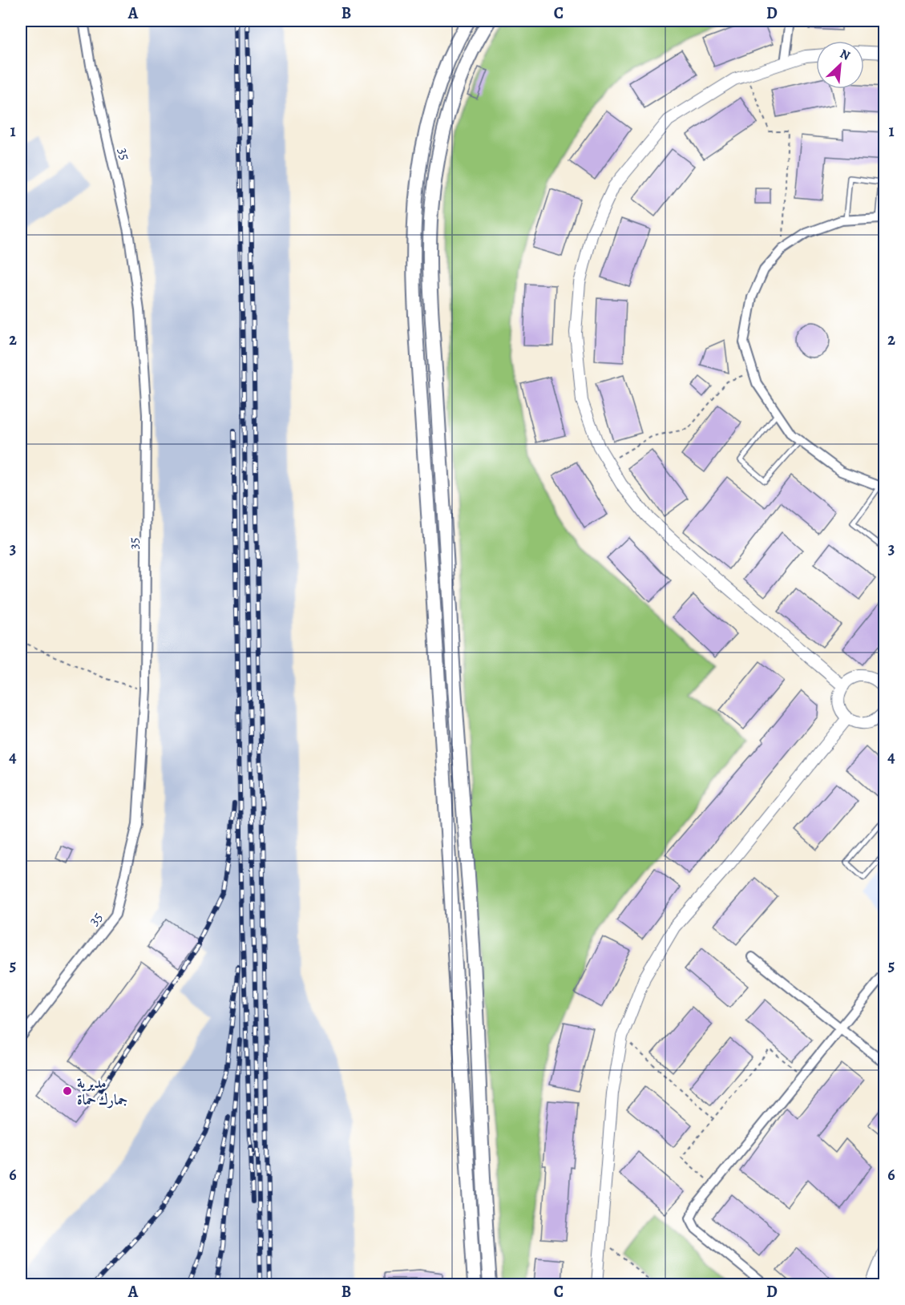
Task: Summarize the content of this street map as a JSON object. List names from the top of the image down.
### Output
{
  "streets": {
    "street": ["35"]
  },
  "places": ["مديرية جمارك حماة"],
  "north": "top right",
  "grid": {
    "columns": [
      "A",
      "B",
      "C",
      "D"
    ],
    "rows": [
      "1",
      "2",
      "3",
      "4",
      "5",
      "6"
    ]
  }
}
